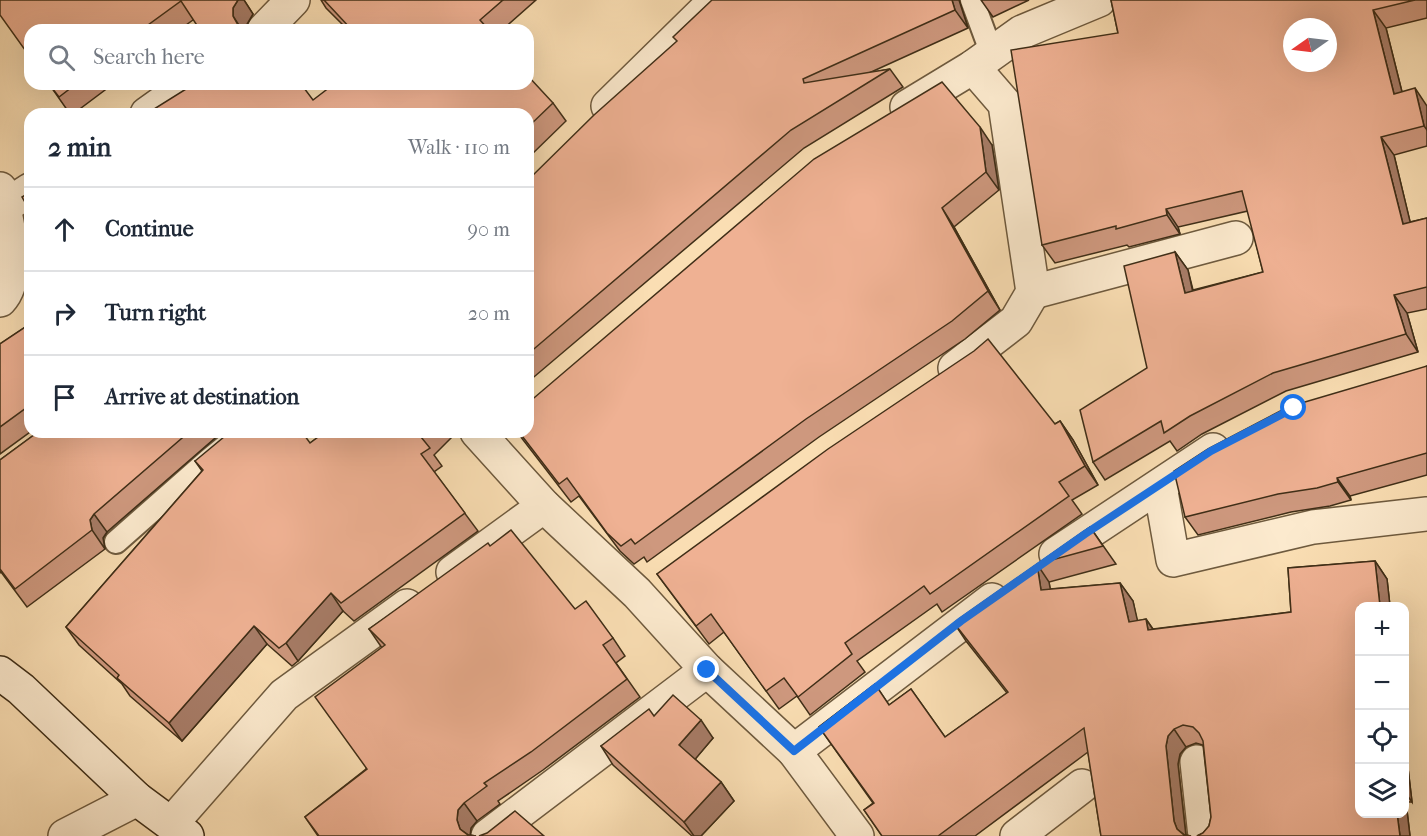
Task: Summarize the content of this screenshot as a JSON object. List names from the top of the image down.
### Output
{
  "north": "left",
  "page": {
    "search": "Search here",
    "heading": ["2 min", "Walk · 110 m"],
    "list": [
      ["Continue", "90 m"],
      ["Turn right", "20 m"],
      "Arrive at destination"
    ],
    "map_buttons": ["+", "−"]
  }
}
